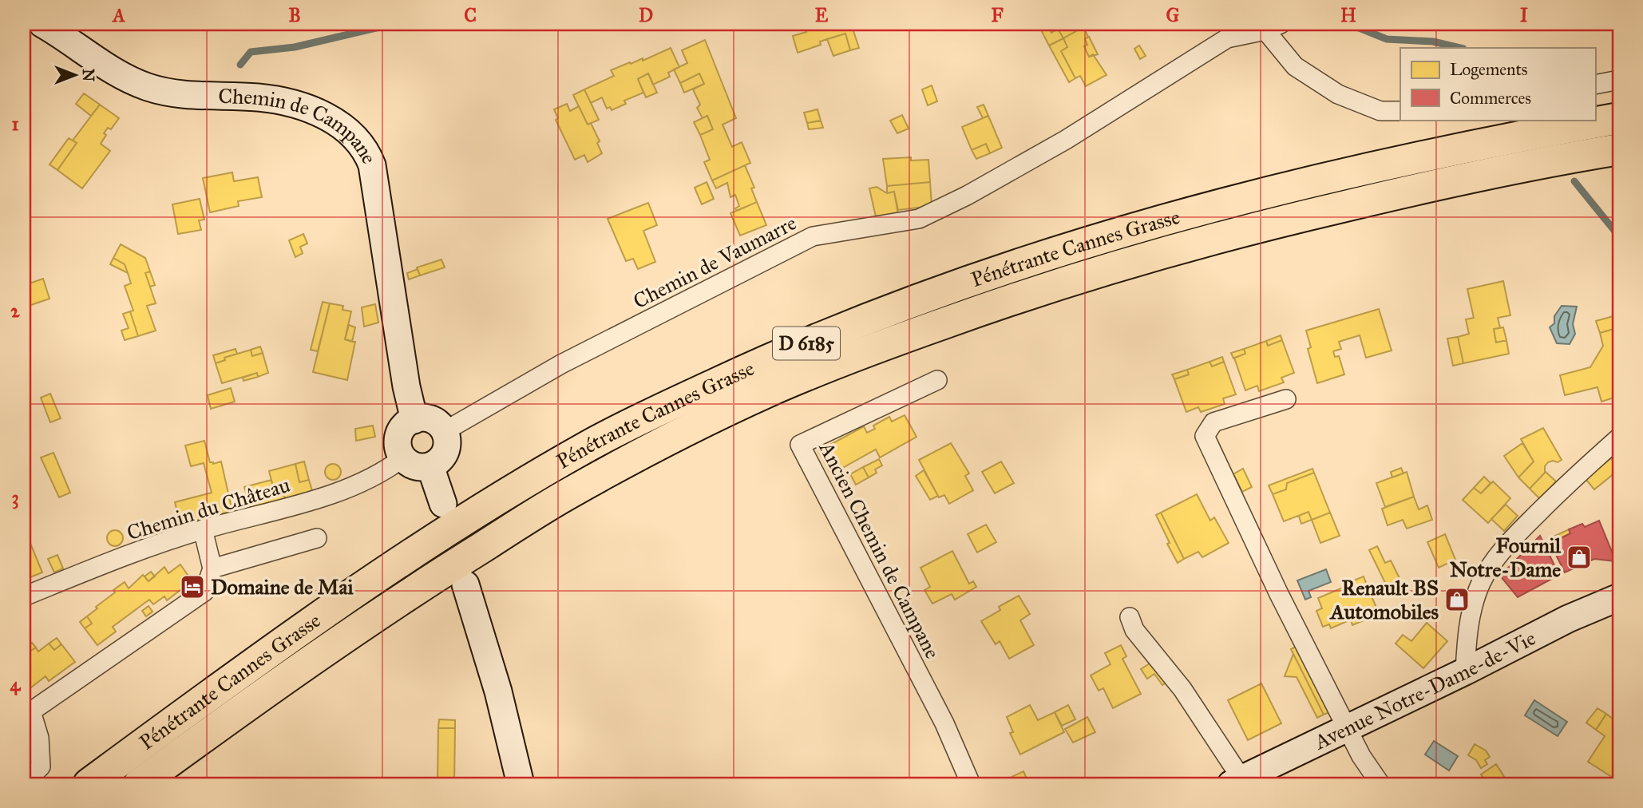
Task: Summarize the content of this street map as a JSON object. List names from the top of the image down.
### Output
{
  "streets": {
    "highway": ["Pénétrante Cannes Grasse", "D 6185"],
    "main road": ["Chemin de Campane", "Avenue Notre-Dame-de-Vie"],
    "street": ["Chemin de Vaumarre", "Chemin du Château", "Ancien Chemin de Campane"]
  },
  "crossings": [
    ["Chemin de Campane", "Chemin de Vaumarre"],
    ["Chemin de Campane", "Chemin du Château"],
    ["Chemin de Vaumarre", "Chemin du Château"]
  ],
  "places": {
    "shop": ["Fournil Notre-Dame", "Renault BS Automobiles"],
    "hotel": ["Domaine de Mai"]
  },
  "legend": ["Logements", "Commerces"],
  "north": "right",
  "grid": {
    "columns": [
      "A",
      "B",
      "C",
      "D",
      "E",
      "F",
      "G",
      "H",
      "I"
    ],
    "rows": [
      "1",
      "2",
      "3",
      "4"
    ]
  }
}
